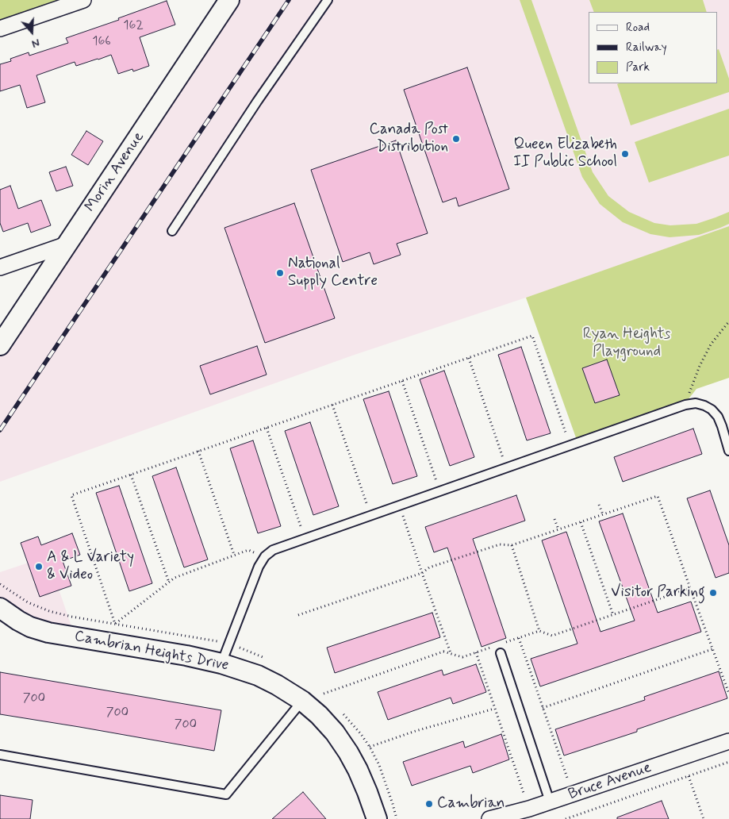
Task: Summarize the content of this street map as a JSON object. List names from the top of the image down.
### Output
{
  "streets": {
    "street": ["Morin Avenue", "Cambrian Heights Drive", "Bruce Avenue"]
  },
  "parks": ["Ryan Heights Playground"],
  "places": [
    "Canada Post Distribution",
    "Queen Elizabeth II Public School",
    "National Supply Centre",
    "A & L Variety & Video",
    "Visitor Parking",
    "Cambrian"
  ],
  "house_numbers": [
    "162",
    "166",
    "700",
    "700",
    "700"
  ],
  "legend": ["Road", "Railway", "Park"],
  "north": "bottom"
}
